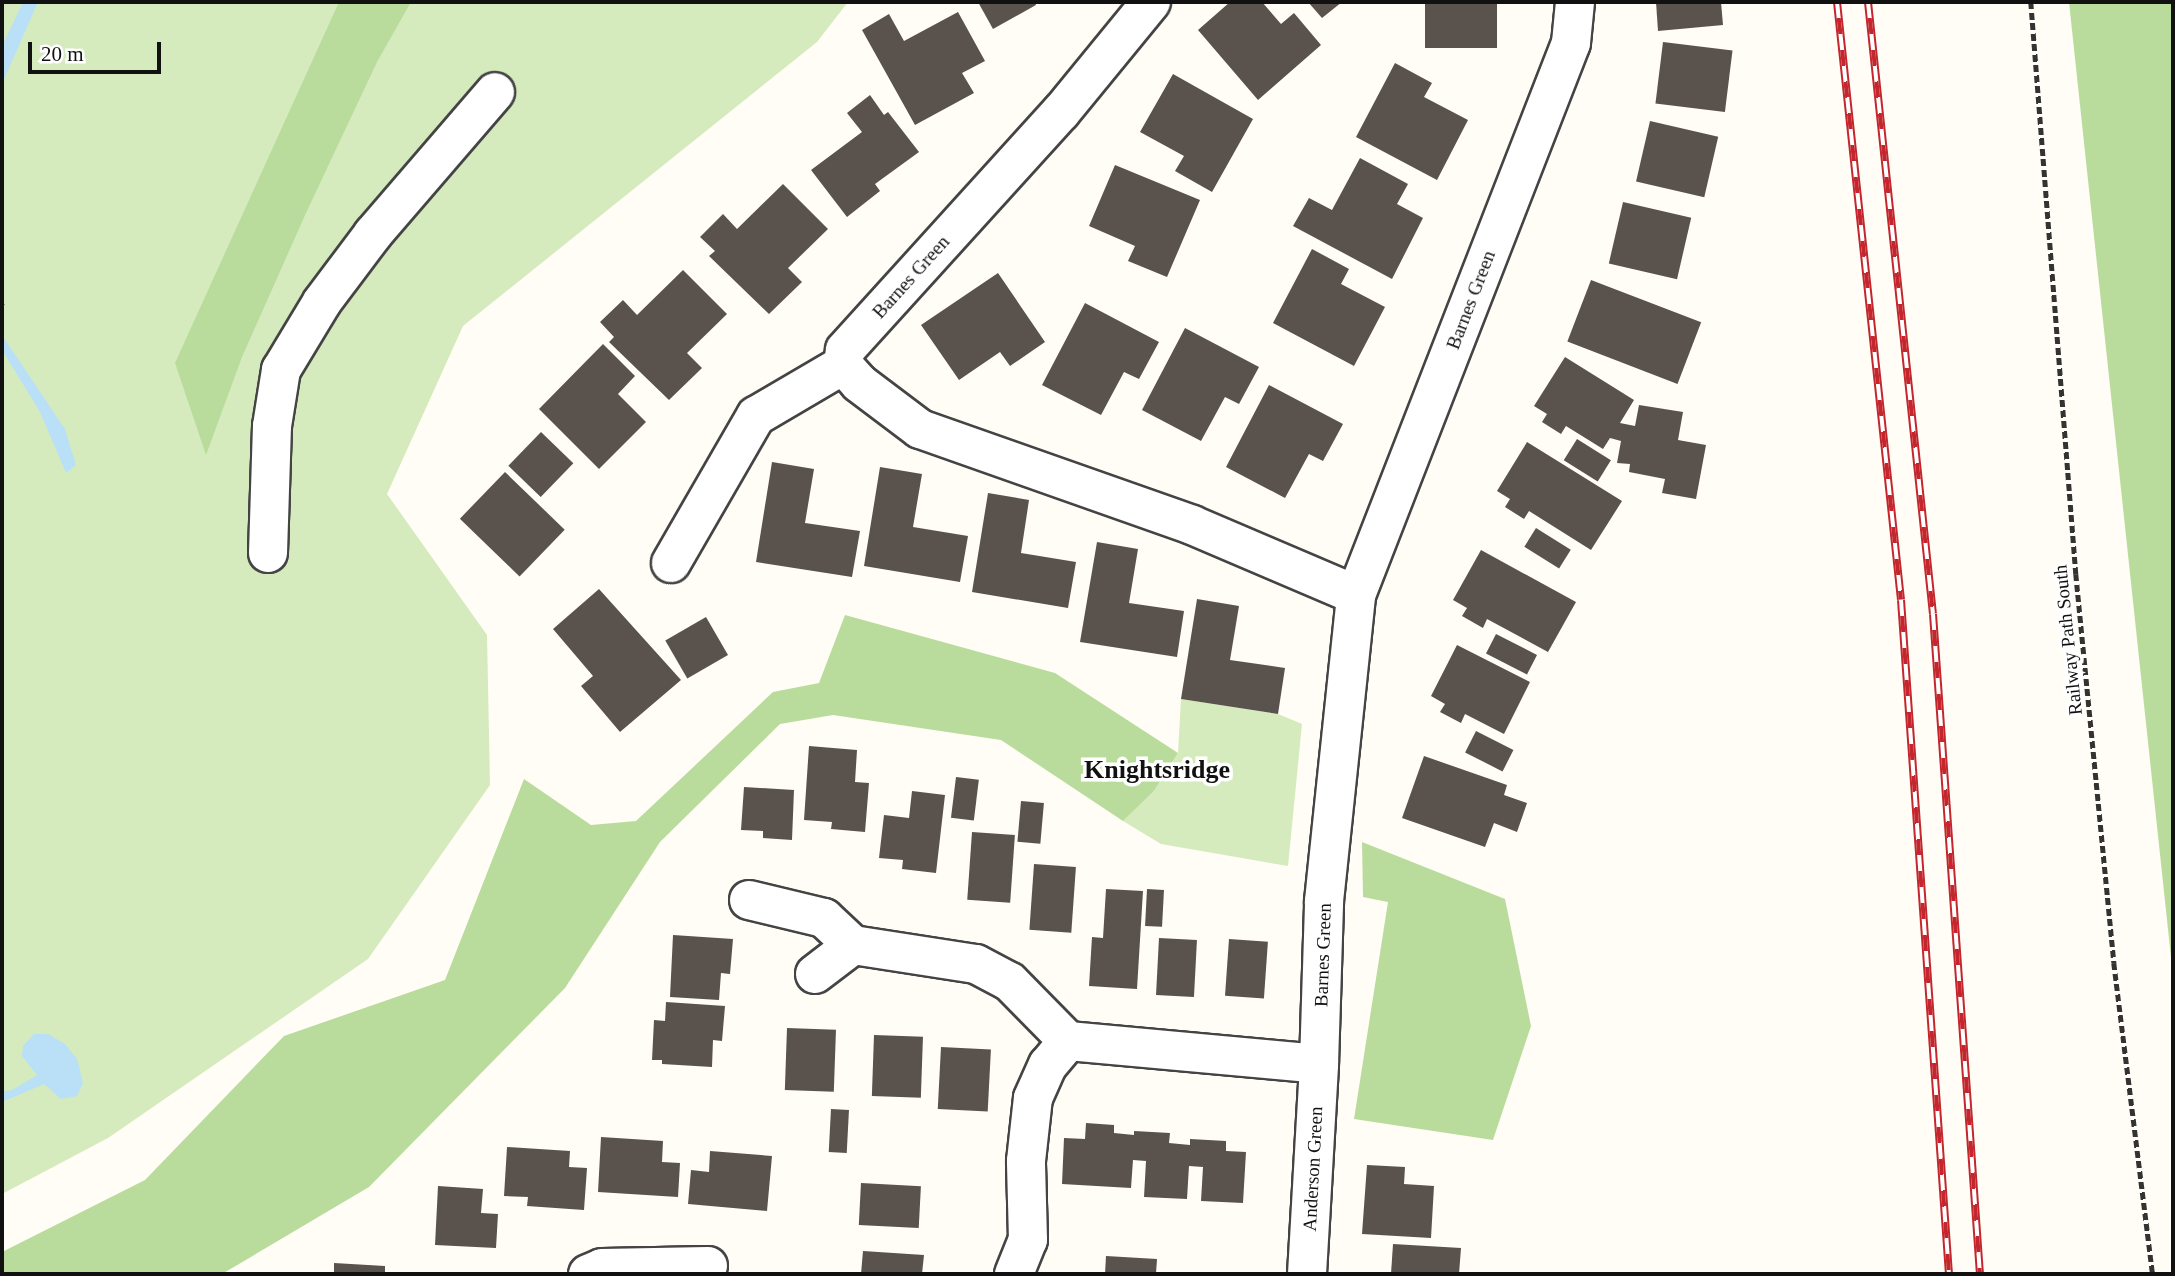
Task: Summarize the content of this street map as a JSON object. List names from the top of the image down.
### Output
{
  "streets": {
    "street": ["Barnes Green", "Anderson Green"],
    "path": ["Railway Path South"]
  },
  "crossings": [
    ["Barnes Green", "Anderson Green"]
  ],
  "districts": ["Knightsridge"],
  "scale_bar": "20 m"
}
